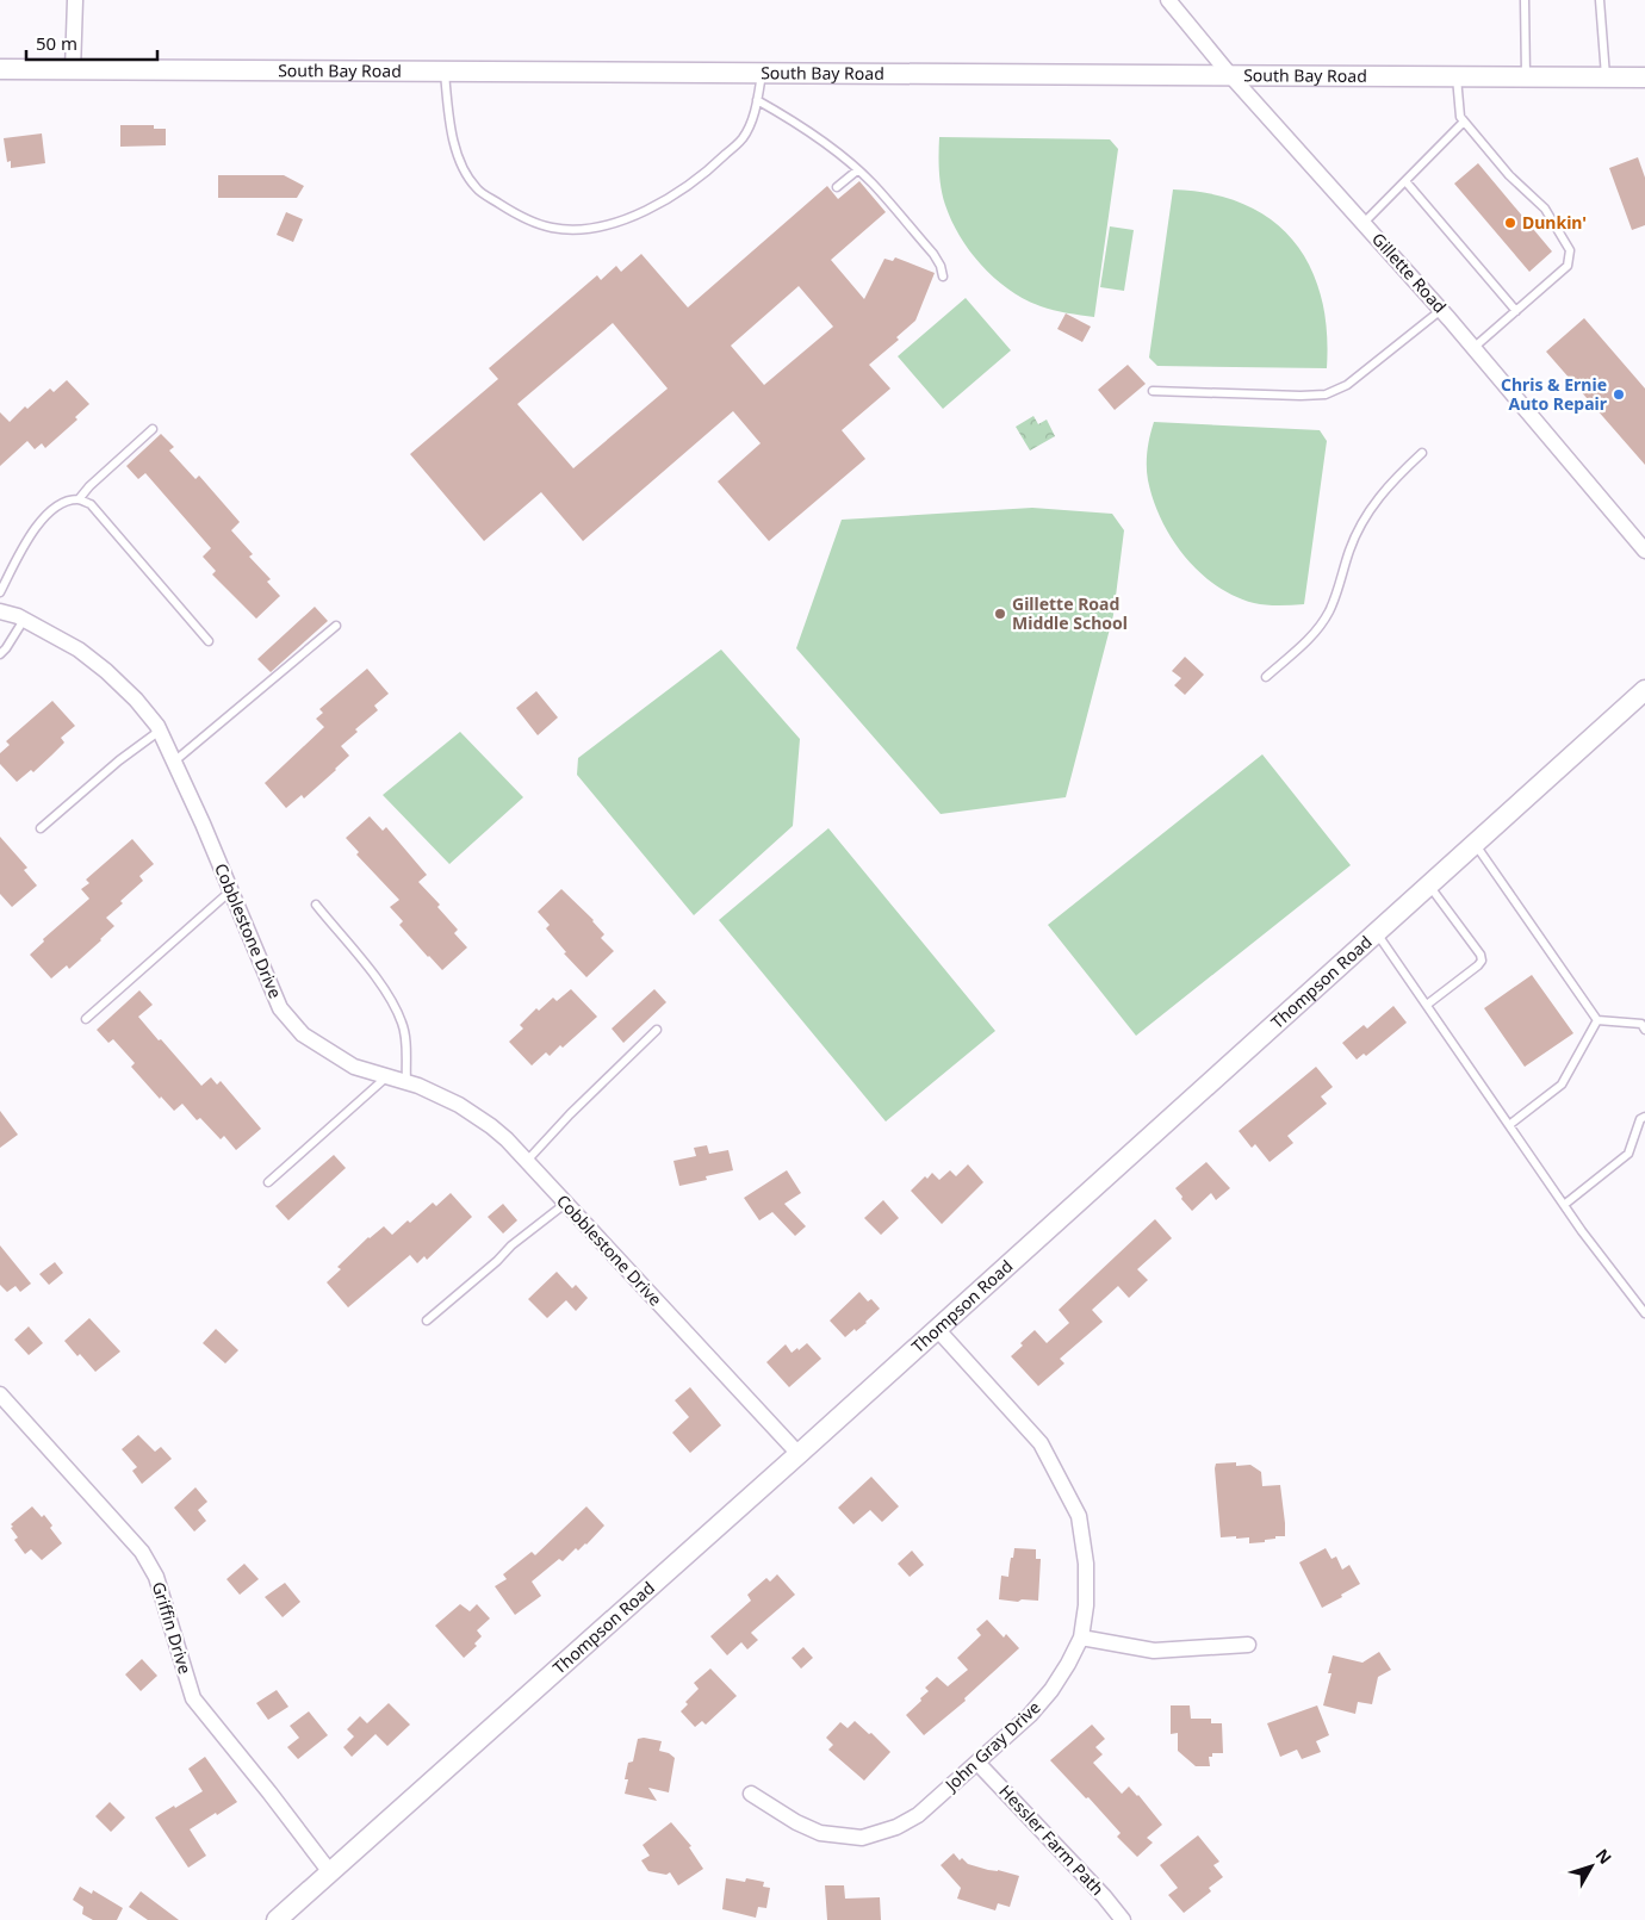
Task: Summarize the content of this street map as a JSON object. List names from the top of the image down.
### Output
{
  "streets": {
    "street": [
      "South Bay Road",
      "Gillette Road",
      "Cobblestone Drive",
      "Thompson Road",
      "Griffin Drive",
      "John Gray Drive",
      "Hessler Farm Path"
    ]
  },
  "crossings": [
    ["South Bay Road", "Gillette Road"],
    ["Cobblestone Drive", "Thompson Road"],
    ["Thompson Road", "Griffin Drive"],
    ["Thompson Road", "John Gray Drive"],
    ["John Gray Drive", "Hessler Farm Path"]
  ],
  "places": ["Dunkin'", "Chris & Ernie Auto Repair", "Gillette Road Middle School"],
  "scale_bar": "50 m",
  "north": "top right"
}
